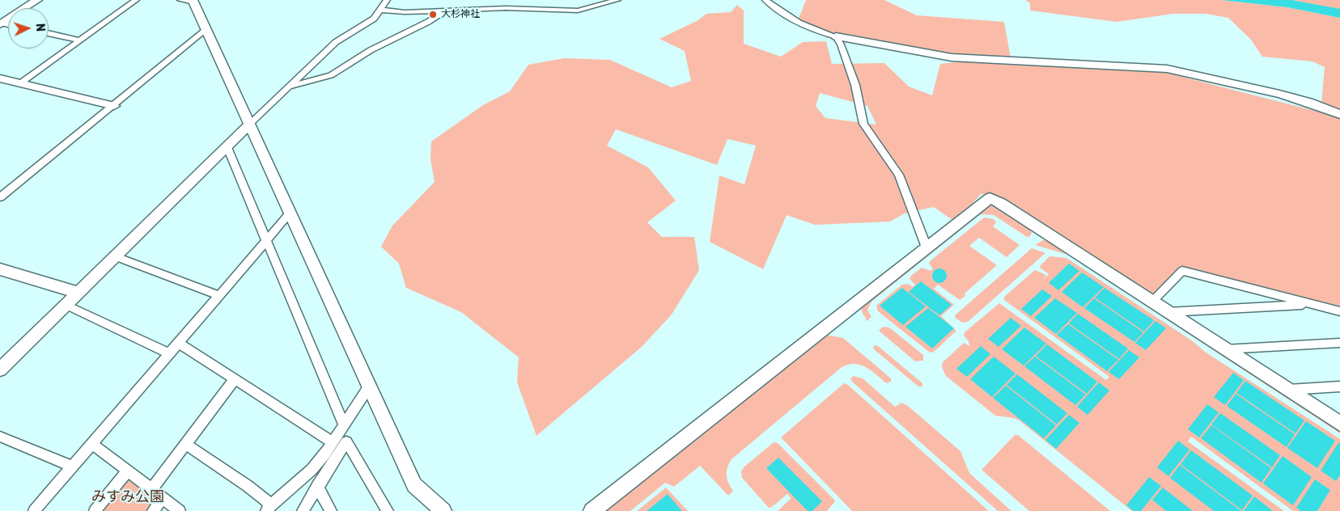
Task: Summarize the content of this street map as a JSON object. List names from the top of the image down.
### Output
{
  "parks": ["みすみ公園"],
  "places": ["大杉神社"],
  "north": "right"
}
